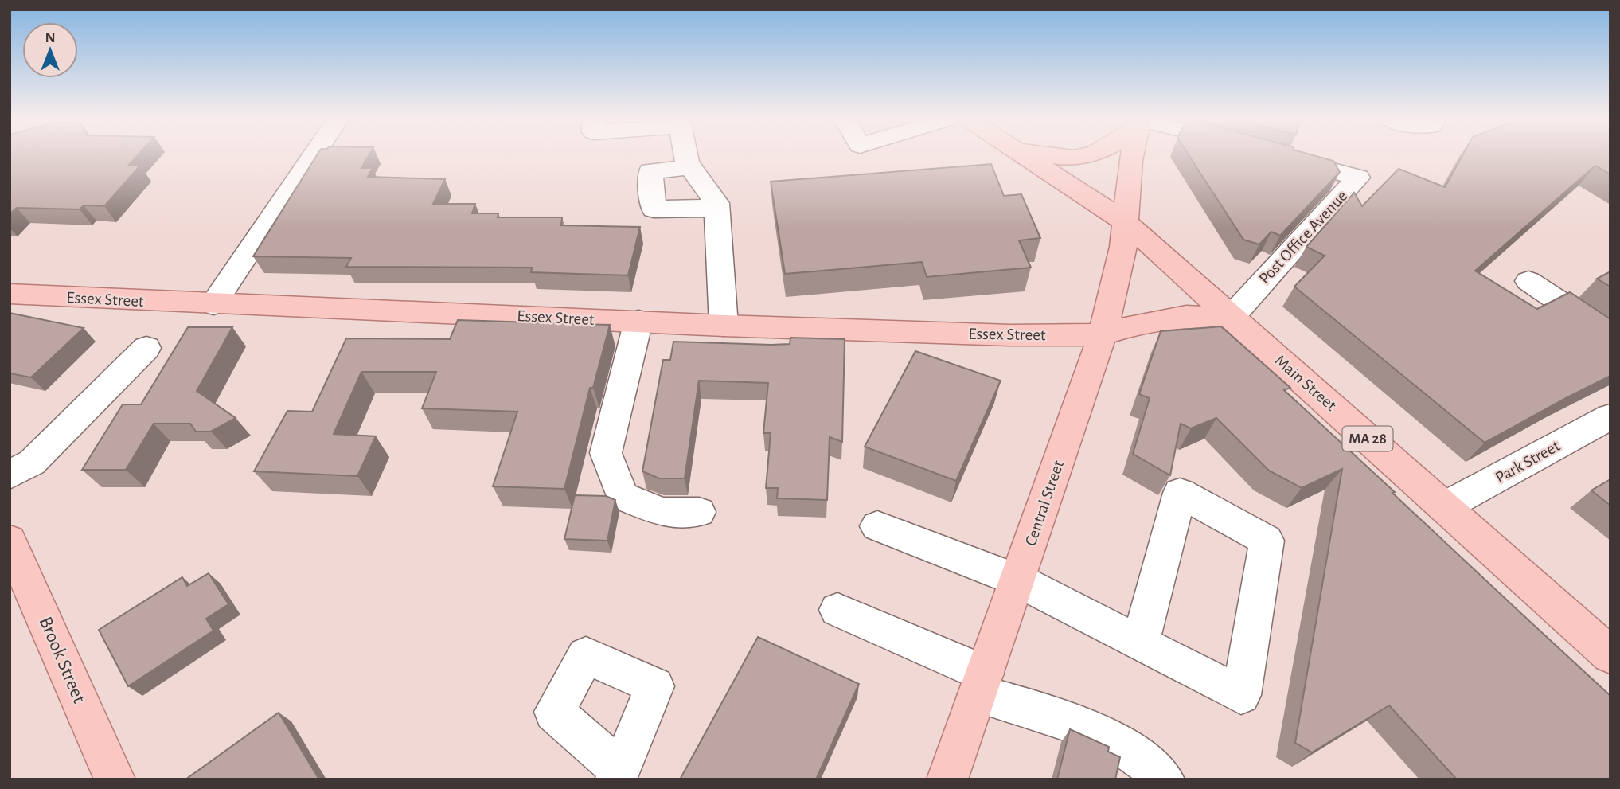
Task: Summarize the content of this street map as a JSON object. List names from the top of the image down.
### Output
{
  "streets": {
    "main road": [
      "Essex Street",
      "Main Street",
      "MA 28",
      "Central Street",
      "Brook Street"
    ],
    "street": ["Post Office Avenue", "Park Street"]
  },
  "crossings": [
    ["Post Office Avenue", "Essex Street"],
    ["Post Office Avenue", "Main Street"],
    ["Essex Street", "Main Street"],
    ["Essex Street", "Central Street"],
    ["Main Street", "MA 28"],
    ["Main Street", "Park Street"],
    ["Main Street", "Central Street"],
    ["MA 28", "Central Street"]
  ],
  "north": "top"
}
